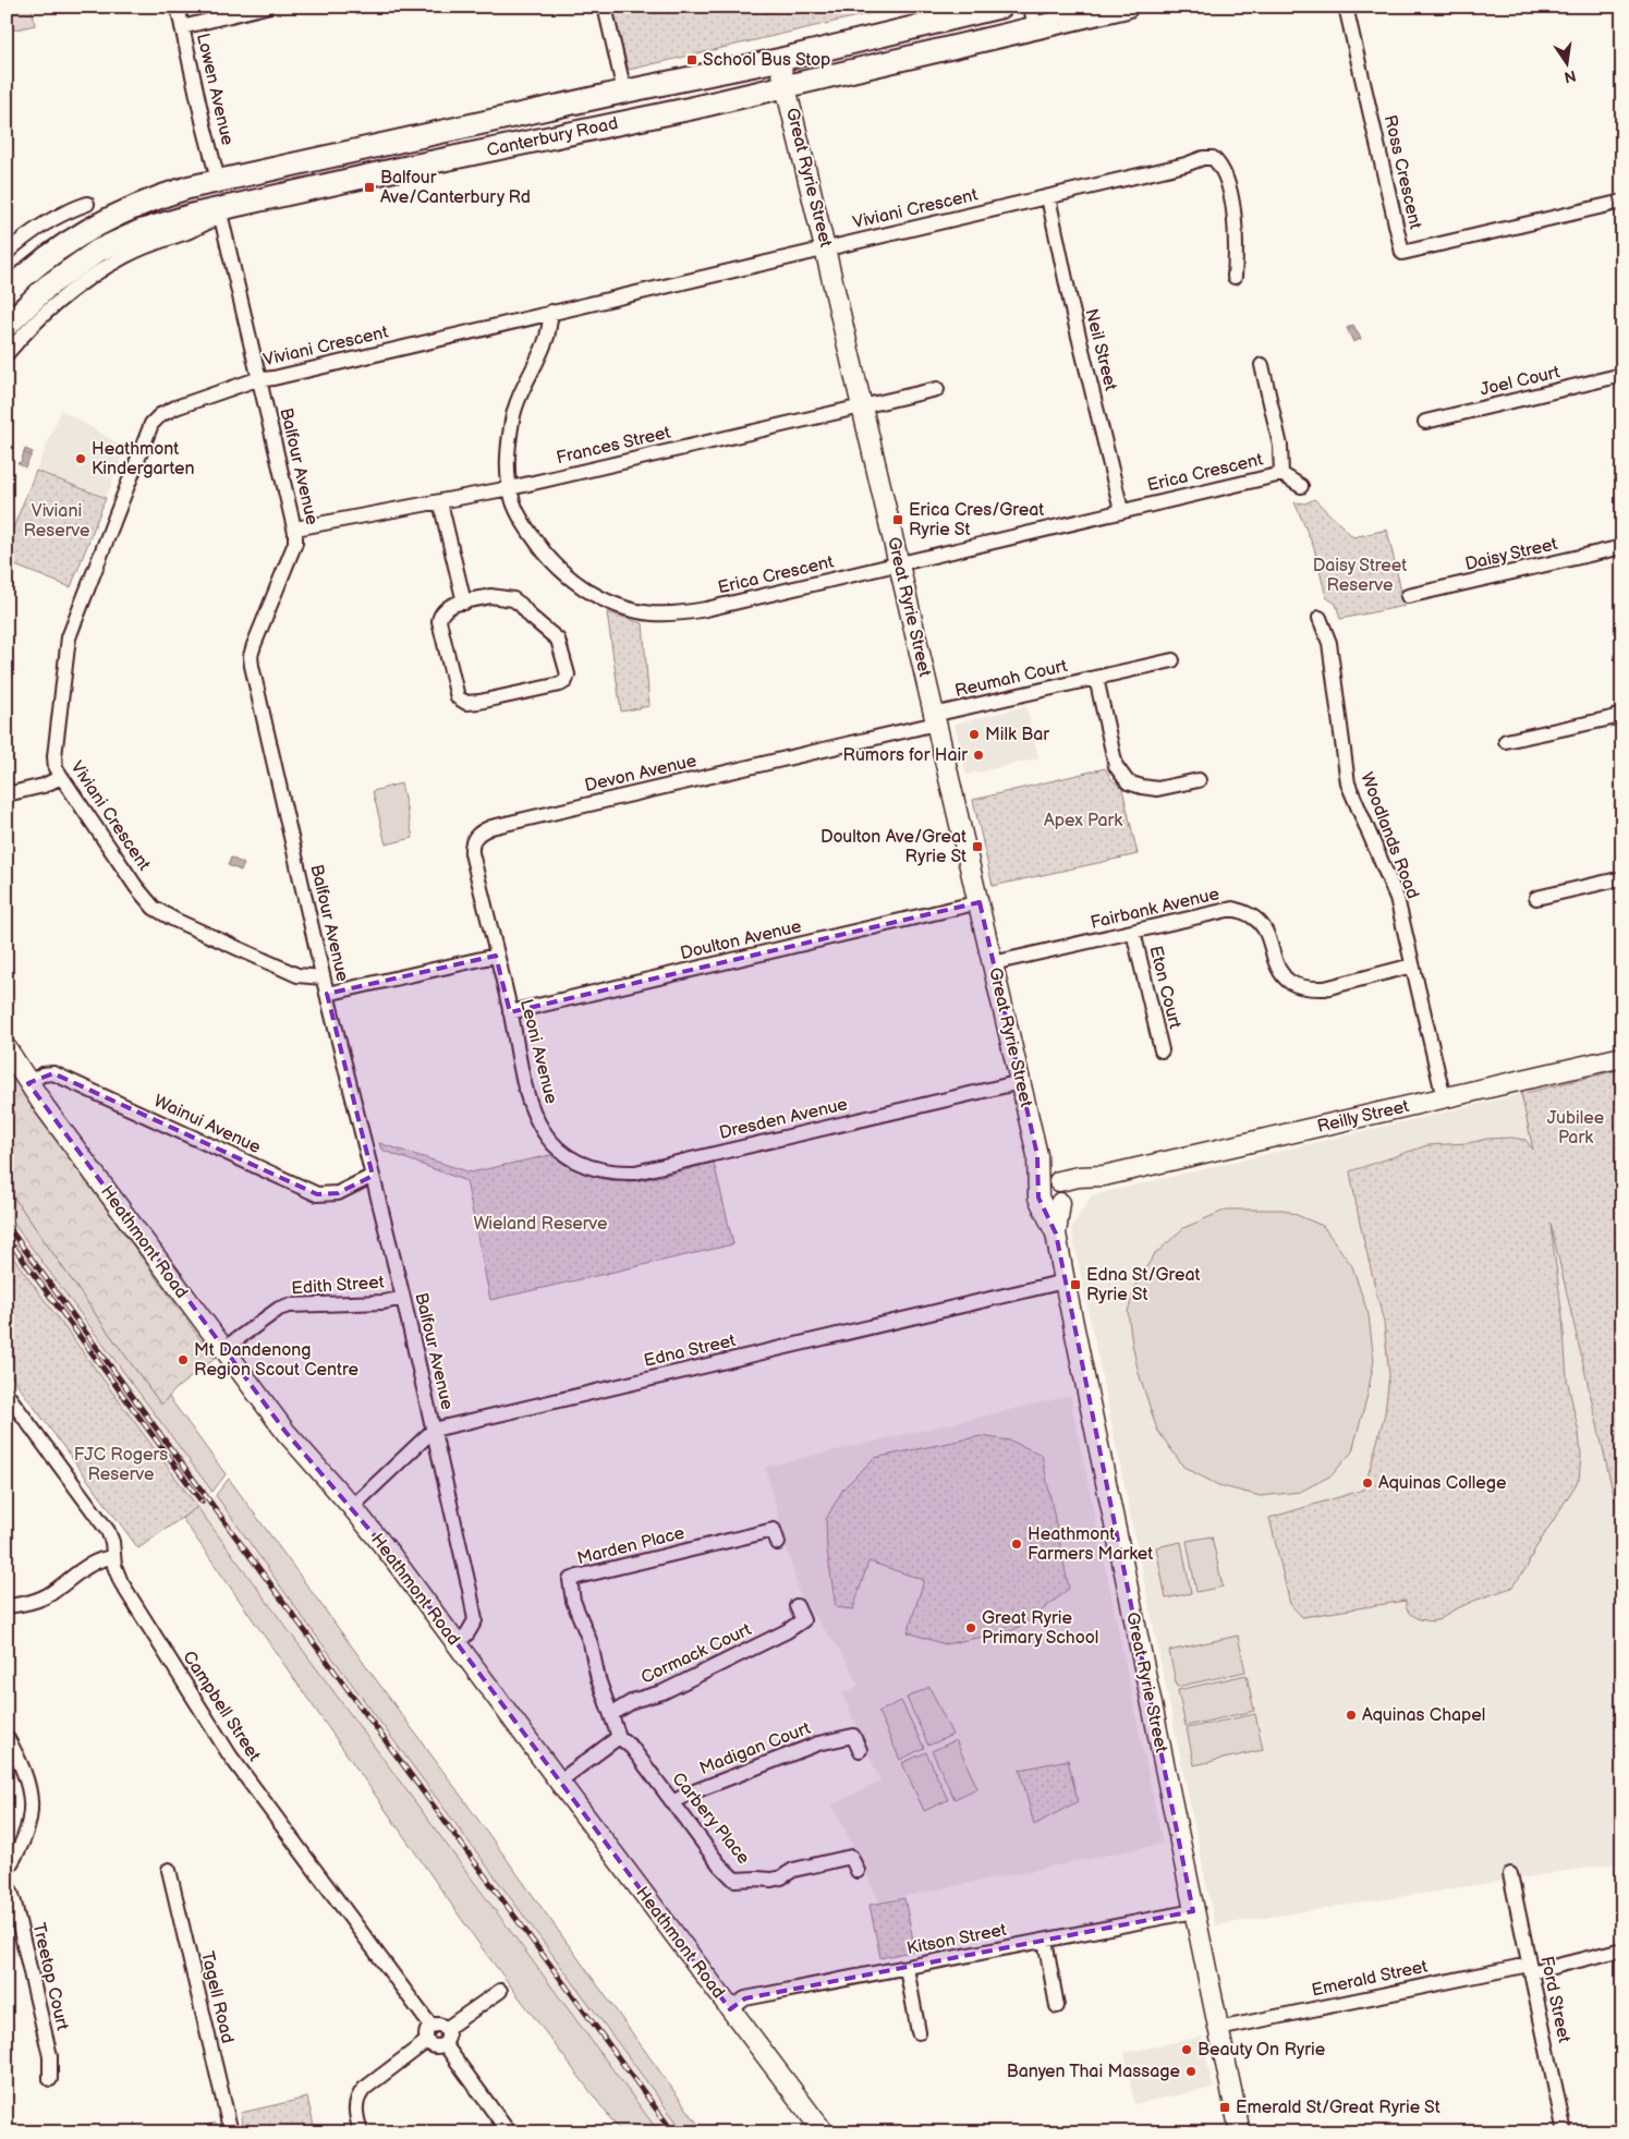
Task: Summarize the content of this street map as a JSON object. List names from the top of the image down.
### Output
{
  "streets": {
    "main road": [
      "Canterbury Road",
      "Great Ryrie Street",
      "Reilly Street",
      "Heathmont Road"
    ],
    "street": [
      "Lowen Avenue",
      "Ross Crescent",
      "Viviani Crescent",
      "Neil Street",
      "Joel Court",
      "Frances Street",
      "Balfour Avenue",
      "Erica Crescent",
      "Daisy Street",
      "Reumah Court",
      "Devon Avenue",
      "Woodlands Road",
      "Fairbank Avenue",
      "Doulton Avenue",
      "Eton Court",
      "Leoni Avenue",
      "Dresden Avenue",
      "Wainui Avenue",
      "Edith Street",
      "Edna Street",
      "Marden Place",
      "Cormack Court",
      "Campbell Street",
      "Madigan Court",
      "Carbery Place",
      "Kitson Street",
      "Treetop Court",
      "Emerald Street",
      "Tagell Road",
      "Ford Street"
    ]
  },
  "crossings": [
    ["Lowen Avenue", "Canterbury Road"],
    ["Canterbury Road", "Great Ryrie Street"],
    ["Canterbury Road", "Balfour Avenue"],
    ["Great Ryrie Street", "Viviani Crescent"],
    ["Great Ryrie Street", "Frances Street"],
    ["Great Ryrie Street", "Erica Crescent"],
    ["Great Ryrie Street", "Reumah Court"],
    ["Great Ryrie Street", "Devon Avenue"],
    ["Great Ryrie Street", "Fairbank Avenue"],
    ["Great Ryrie Street", "Doulton Avenue"],
    ["Great Ryrie Street", "Reilly Street"],
    ["Great Ryrie Street", "Dresden Avenue"],
    ["Great Ryrie Street", "Edna Street"],
    ["Great Ryrie Street", "Kitson Street"],
    ["Great Ryrie Street", "Emerald Street"],
    ["Viviani Crescent", "Neil Street"],
    ["Viviani Crescent", "Balfour Avenue"],
    ["Viviani Crescent", "Erica Crescent"],
    ["Neil Street", "Erica Crescent"],
    ["Frances Street", "Balfour Avenue"],
    ["Frances Street", "Erica Crescent"],
    ["Balfour Avenue", "Wainui Avenue"],
    ["Balfour Avenue", "Heathmont Road"],
    ["Balfour Avenue", "Edith Street"],
    ["Balfour Avenue", "Edna Street"],
    ["Reumah Court", "Devon Avenue"],
    ["Devon Avenue", "Leoni Avenue"],
    ["Woodlands Road", "Fairbank Avenue"],
    ["Woodlands Road", "Reilly Street"],
    ["Fairbank Avenue", "Eton Court"],
    ["Doulton Avenue", "Leoni Avenue"],
    ["Leoni Avenue", "Dresden Avenue"],
    ["Wainui Avenue", "Heathmont Road"],
    ["Heathmont Road", "Edith Street"],
    ["Heathmont Road", "Kitson Street"],
    ["Marden Place", "Cormack Court"],
    ["Madigan Court", "Carbery Place"],
    ["Emerald Street", "Ford Street"]
  ],
  "parks": [
    "Viviani Reserve",
    "Daisy Street Reserve",
    "Apex Park",
    "Jubilee Park",
    "Wieland Reserve",
    "FJC Rogers Reserve"
  ],
  "places": {
    "transit": [
      "School Bus Stop",
      "Balfour Ave/Canterbury Rd",
      "Erica Cres/Great Ryrie St",
      "Doulton Ave/Great Ryrie St",
      "Edna St/Great Ryrie St",
      "Emerald St/Great Ryrie St"
    ],
    "other": [
      "Heathmont Kindergarten",
      "Milk Bar",
      "Rumors for Hair",
      "Mt Dandenong Region Scout Centre",
      "Aquinas College",
      "Heathmont Farmers Market",
      "Great Ryrie Primary School",
      "Aquinas Chapel",
      "Beauty On Ryrie",
      "Banyen Thai Massage"
    ]
  },
  "north": "bottom"
}
